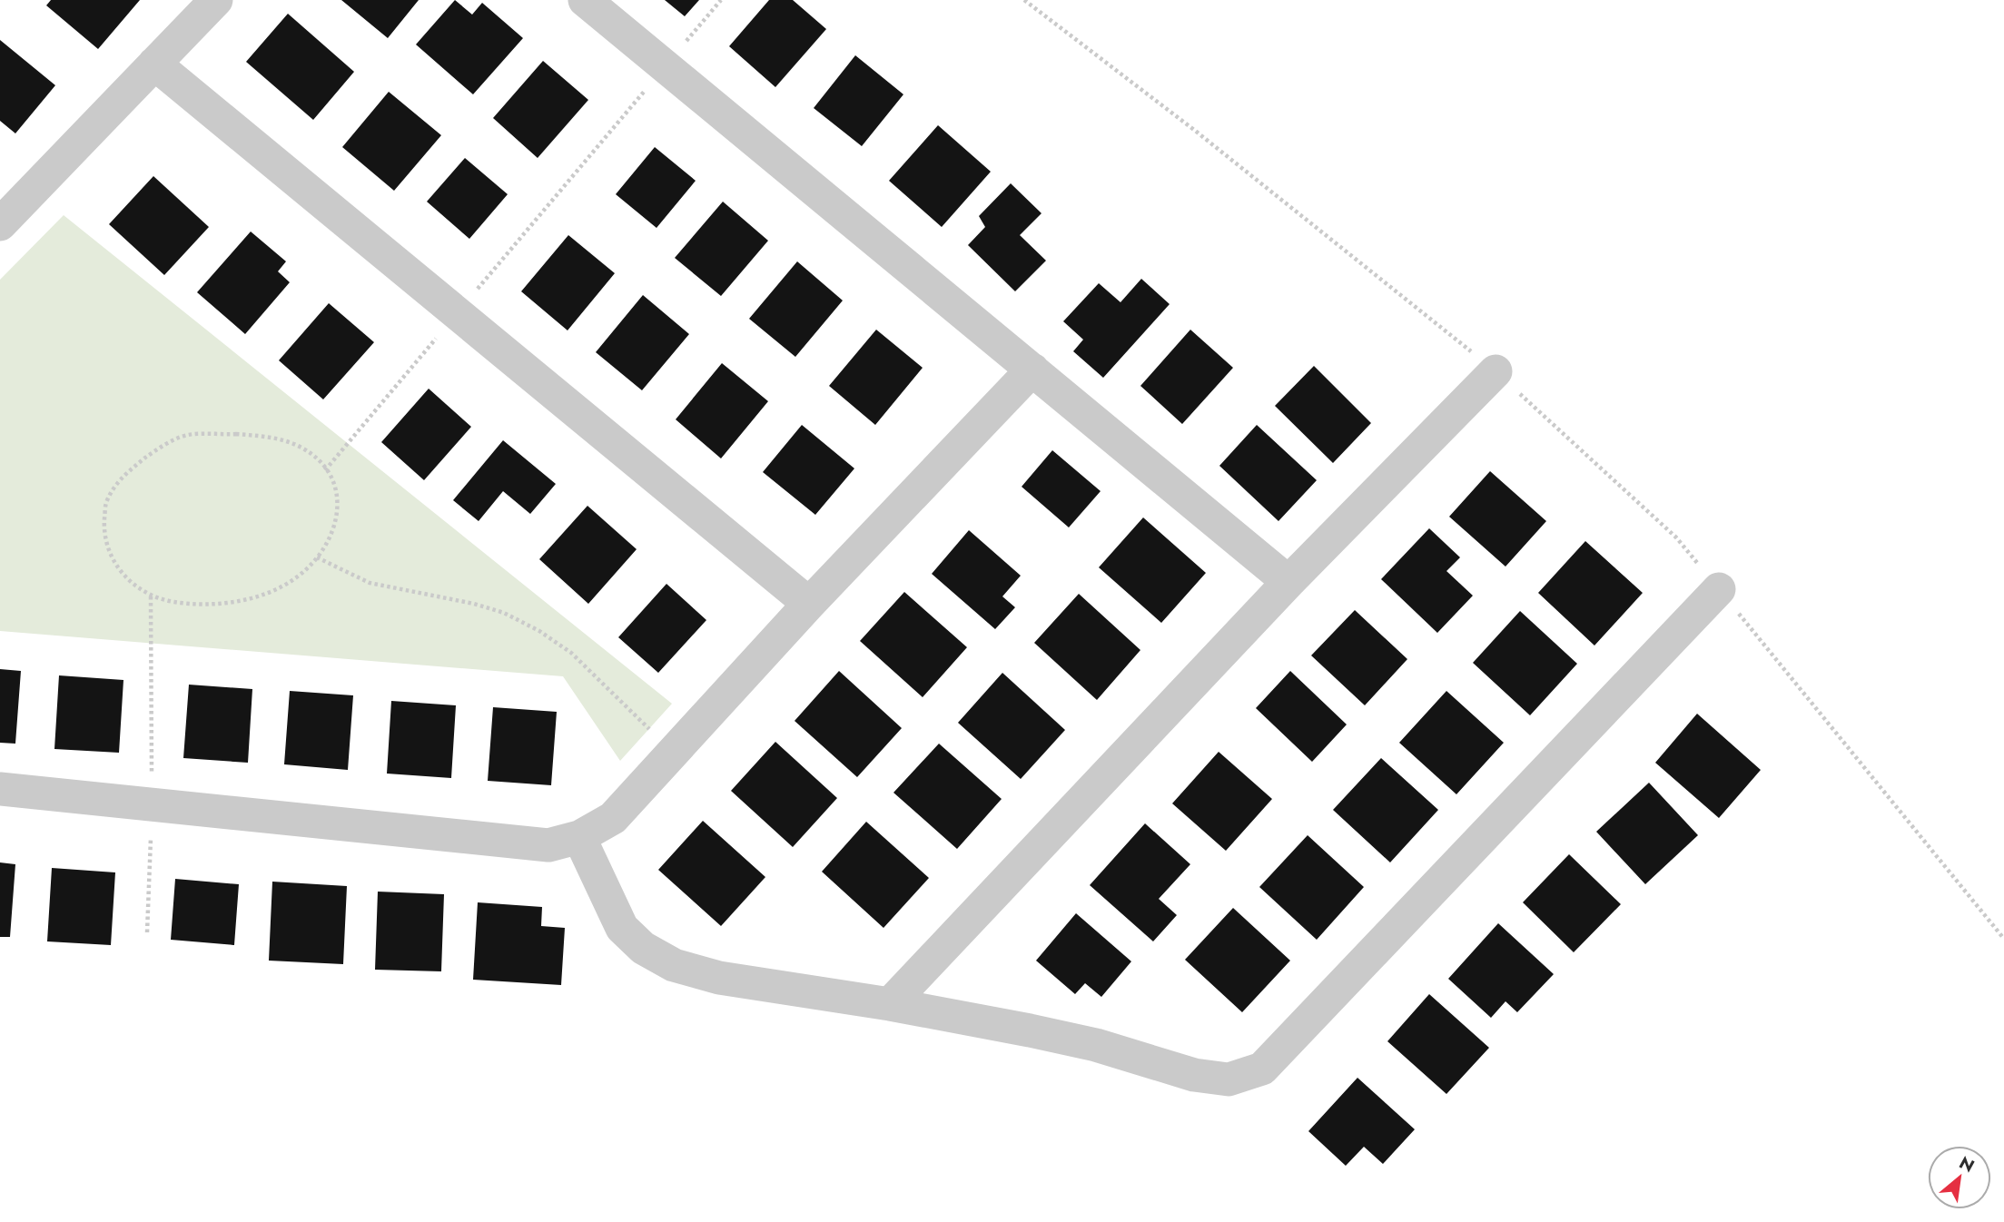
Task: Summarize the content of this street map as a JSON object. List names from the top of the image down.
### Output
{
  "north": "top right"
}
